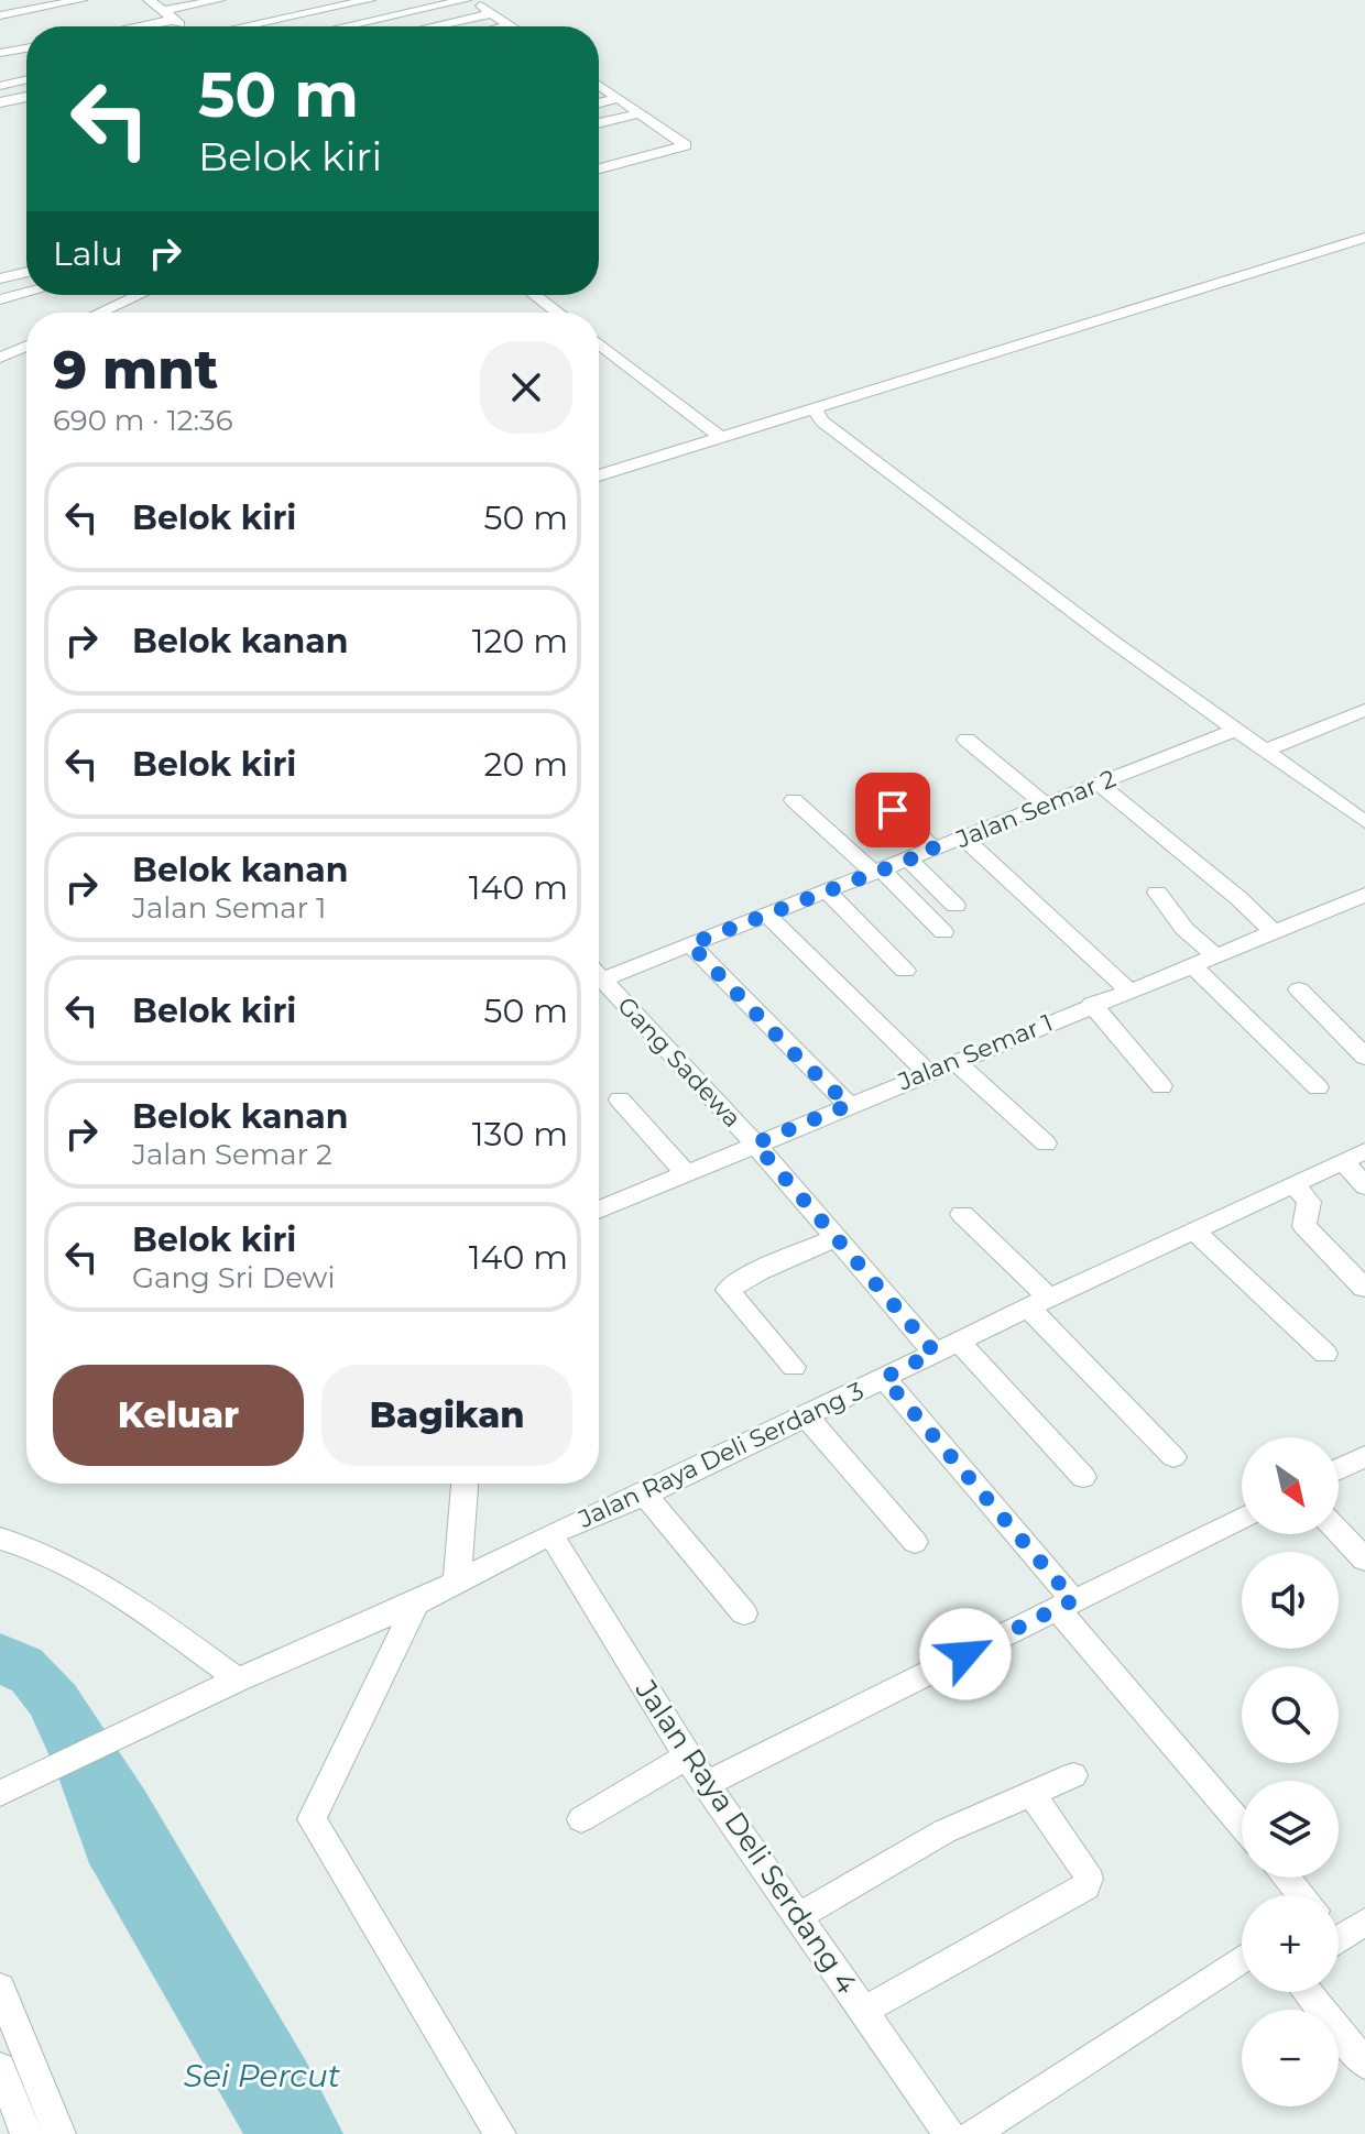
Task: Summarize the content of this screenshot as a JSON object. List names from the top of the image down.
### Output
{
  "streets": {
    "street": [
      "Jalan Semar 2",
      "Jalan Semar 1",
      "Gang Sadewa",
      "Jalan Raya Deli Serdang 3",
      "Jalan Raya Deli Serdang 4"
    ]
  },
  "crossings": [
    ["Jalan Semar 1", "Gang Sadewa"],
    ["Gang Sadewa", "Jalan Raya Deli Serdang 3"],
    ["Jalan Raya Deli Serdang 3", "Jalan Raya Deli Serdang 4"]
  ],
  "water": ["Sei Percut"],
  "north": "bottom right",
  "page": {
    "turn": ["50 m", "Belok kiri"],
    "then": "Lalu",
    "heading": ["9 mnt", "690 m · 12:36"],
    "list": [
      {
        "name": "Belok kiri",
        "value": "50 m"
      },
      {
        "name": "Belok kanan",
        "value": "120 m"
      },
      {
        "name": "Belok kiri",
        "value": "20 m"
      },
      {
        "name": "Belok kanan",
        "note": "Jalan Semar 1",
        "value": "140 m"
      },
      {
        "name": "Belok kiri",
        "value": "50 m"
      },
      {
        "name": "Belok kanan",
        "note": "Jalan Semar 2",
        "value": "130 m"
      },
      {
        "name": "Belok kiri",
        "note": "Gang Sri Dewi",
        "value": "140 m"
      }
    ],
    "buttons": ["Keluar", "Bagikan"],
    "map_buttons": ["+", "−"]
  }
}
